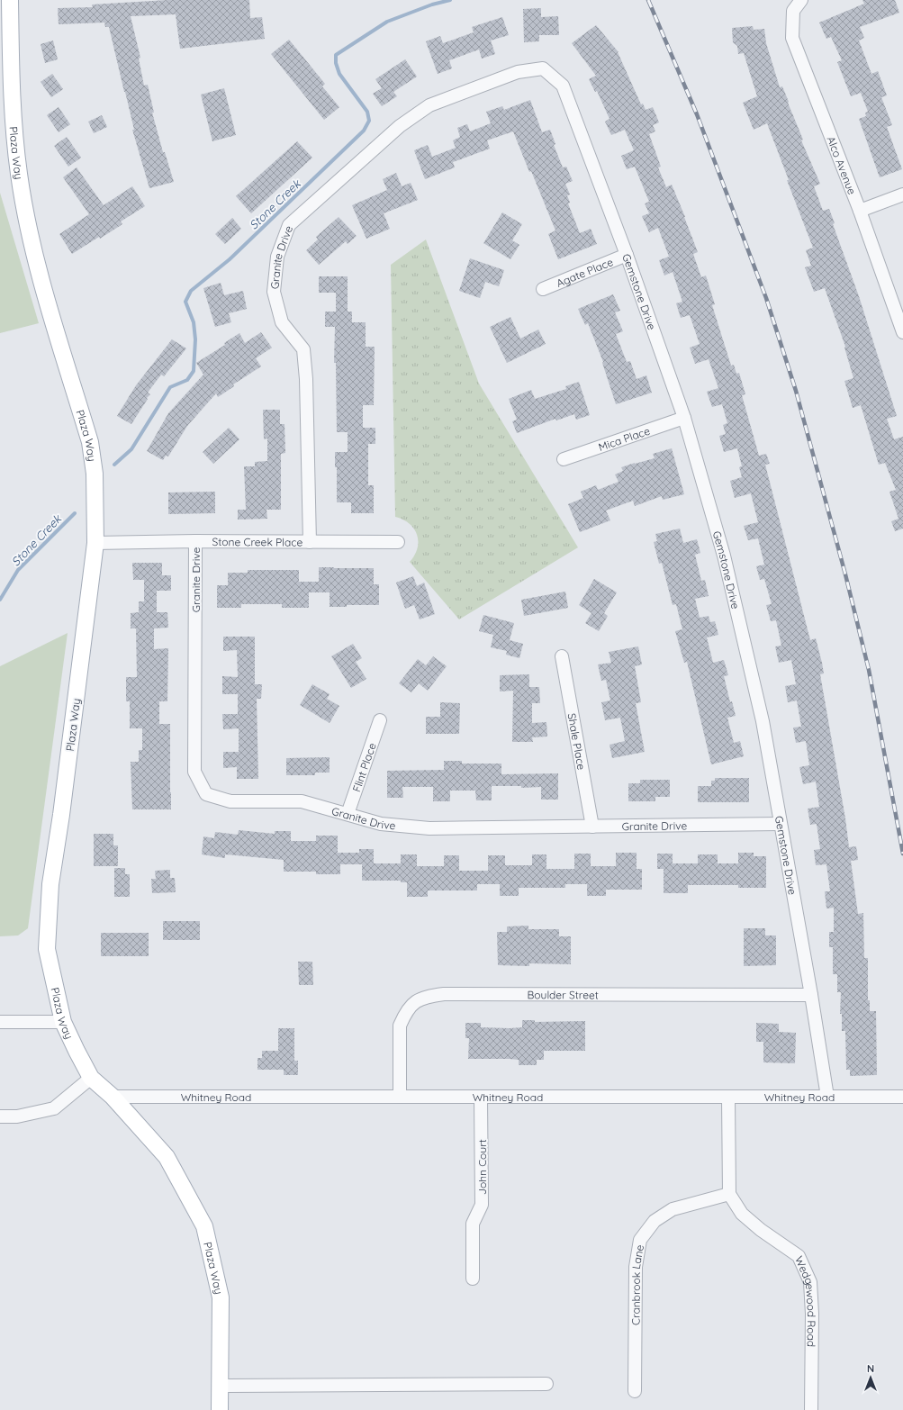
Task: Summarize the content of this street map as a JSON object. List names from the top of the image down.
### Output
{
  "streets": {
    "main road": ["Plaza Way"],
    "street": [
      "Alco Avenue",
      "Granite Drive",
      "Agate Place",
      "Gemstone Drive",
      "Mica Place",
      "Stone Creek Place",
      "Shale Place",
      "Flint Place",
      "Boulder Street",
      "Whitney Road",
      "John Court",
      "Cranbrook Lane",
      "Wedgewood Road"
    ]
  },
  "crossings": [
    ["Plaza Way", "Stone Creek Place"],
    ["Plaza Way", "Whitney Road"],
    ["Granite Drive", "Gemstone Drive"],
    ["Granite Drive", "Stone Creek Place"],
    ["Granite Drive", "Shale Place"],
    ["Granite Drive", "Flint Place"],
    ["Agate Place", "Gemstone Drive"],
    ["Gemstone Drive", "Mica Place"],
    ["Gemstone Drive", "Boulder Street"],
    ["Gemstone Drive", "Whitney Road"],
    ["Boulder Street", "Whitney Road"],
    ["Whitney Road", "John Court"],
    ["Cranbrook Lane", "Wedgewood Road"]
  ],
  "water": ["Stone Creek"],
  "north": "top"
}
